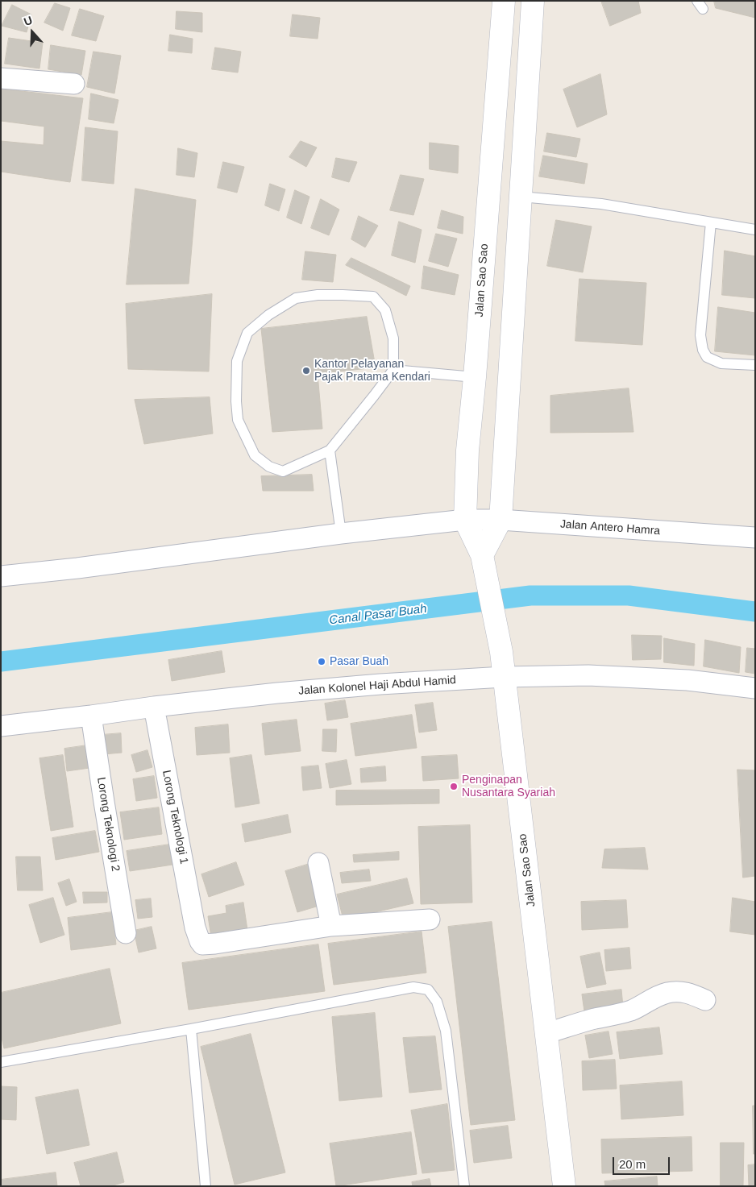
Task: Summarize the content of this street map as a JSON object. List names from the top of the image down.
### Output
{
  "streets": {
    "street": [
      "Jalan Sao Sao",
      "Jalan Antero Hamra",
      "Jalan Kolonel Haji Abdul Hamid",
      "Lorong Teknologi 1",
      "Lorong Teknologi 2"
    ]
  },
  "crossings": [
    ["Jalan Sao Sao", "Jalan Antero Hamra"],
    ["Jalan Sao Sao", "Jalan Kolonel Haji Abdul Hamid"],
    ["Jalan Kolonel Haji Abdul Hamid", "Lorong Teknologi 1"],
    ["Jalan Kolonel Haji Abdul Hamid", "Lorong Teknologi 2"]
  ],
  "water": ["Canal Pasar Buah"],
  "places": ["Kantor Pelayanan Pajak Pratama Kendari", "Pasar Buah", "Penginapan Nusantara Syariah"],
  "scale_bar": "20 m",
  "north": "top"
}
